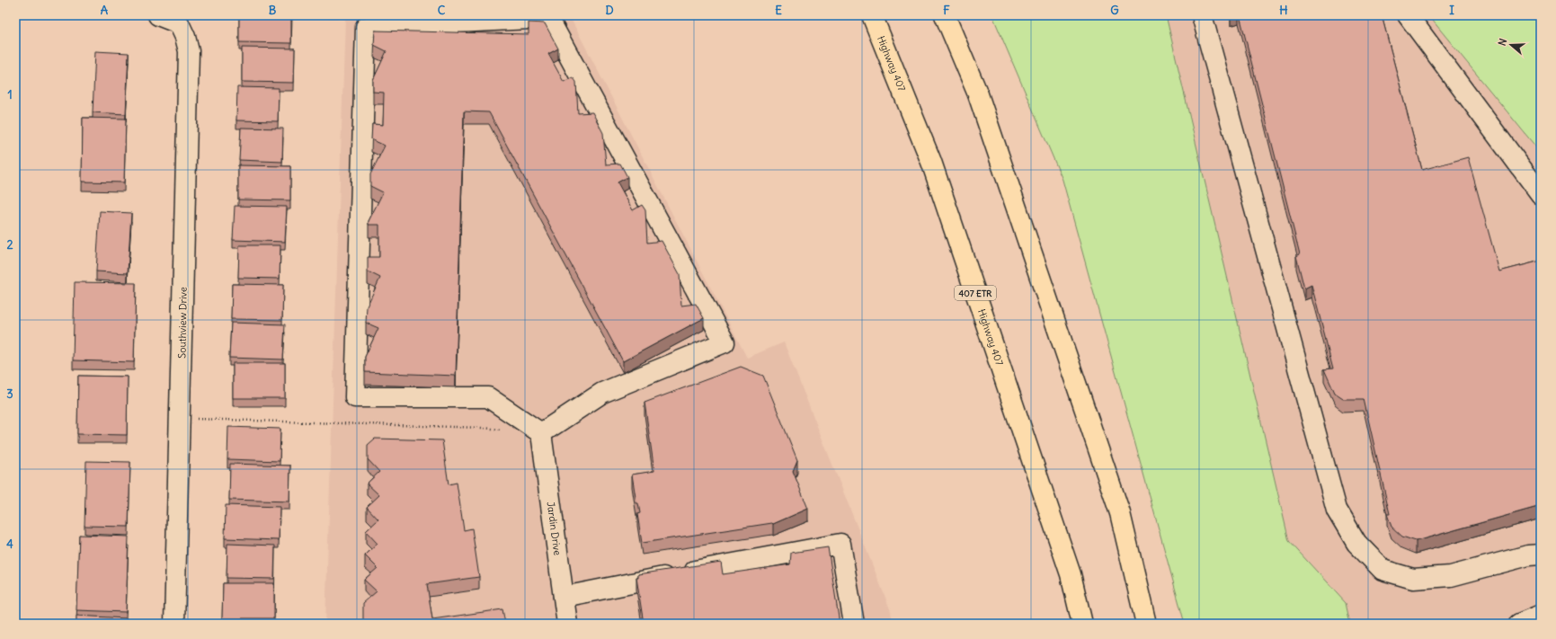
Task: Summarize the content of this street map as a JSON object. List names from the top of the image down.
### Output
{
  "streets": {
    "highway": ["Highway 407", "407 ETR"],
    "street": ["Southview Drive", "Jardin Drive"]
  },
  "north": "left",
  "grid": {
    "columns": [
      "A",
      "B",
      "C",
      "D",
      "E",
      "F",
      "G",
      "H",
      "I"
    ],
    "rows": [
      "1",
      "2",
      "3",
      "4"
    ]
  }
}
